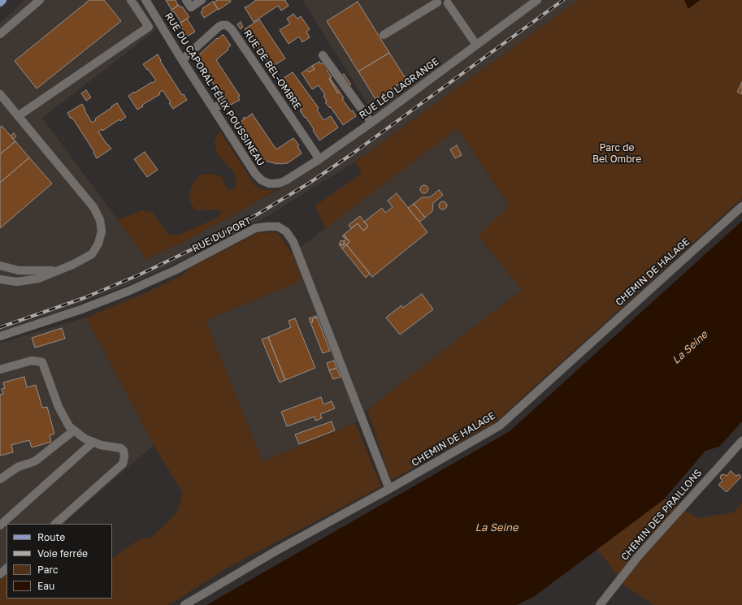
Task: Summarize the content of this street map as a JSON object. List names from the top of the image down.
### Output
{
  "streets": {
    "street": [
      "RUE DE BEL-OMBRE",
      "RUE LÉO LAGRANGE",
      "RUE DU CAPORAL FÉLIX POUSSINEAU",
      "RUE DU PORT",
      "CHEMIN DE HALAGE",
      "CHEMIN DES PRAILLONS"
    ]
  },
  "crossings": [
    ["RUE DE BEL-OMBRE", "RUE LÉO LAGRANGE"],
    ["RUE DE BEL-OMBRE", "RUE DU CAPORAL FÉLIX POUSSINEAU"],
    ["RUE LÉO LAGRANGE", "RUE DU CAPORAL FÉLIX POUSSINEAU"],
    ["RUE DU PORT", "CHEMIN DE HALAGE"]
  ],
  "water": ["La Seine"],
  "parks": ["Parc de Bel Ombre"],
  "legend": [
    "Route",
    "Voie ferrée",
    "Parc",
    "Eau"
  ]
}
